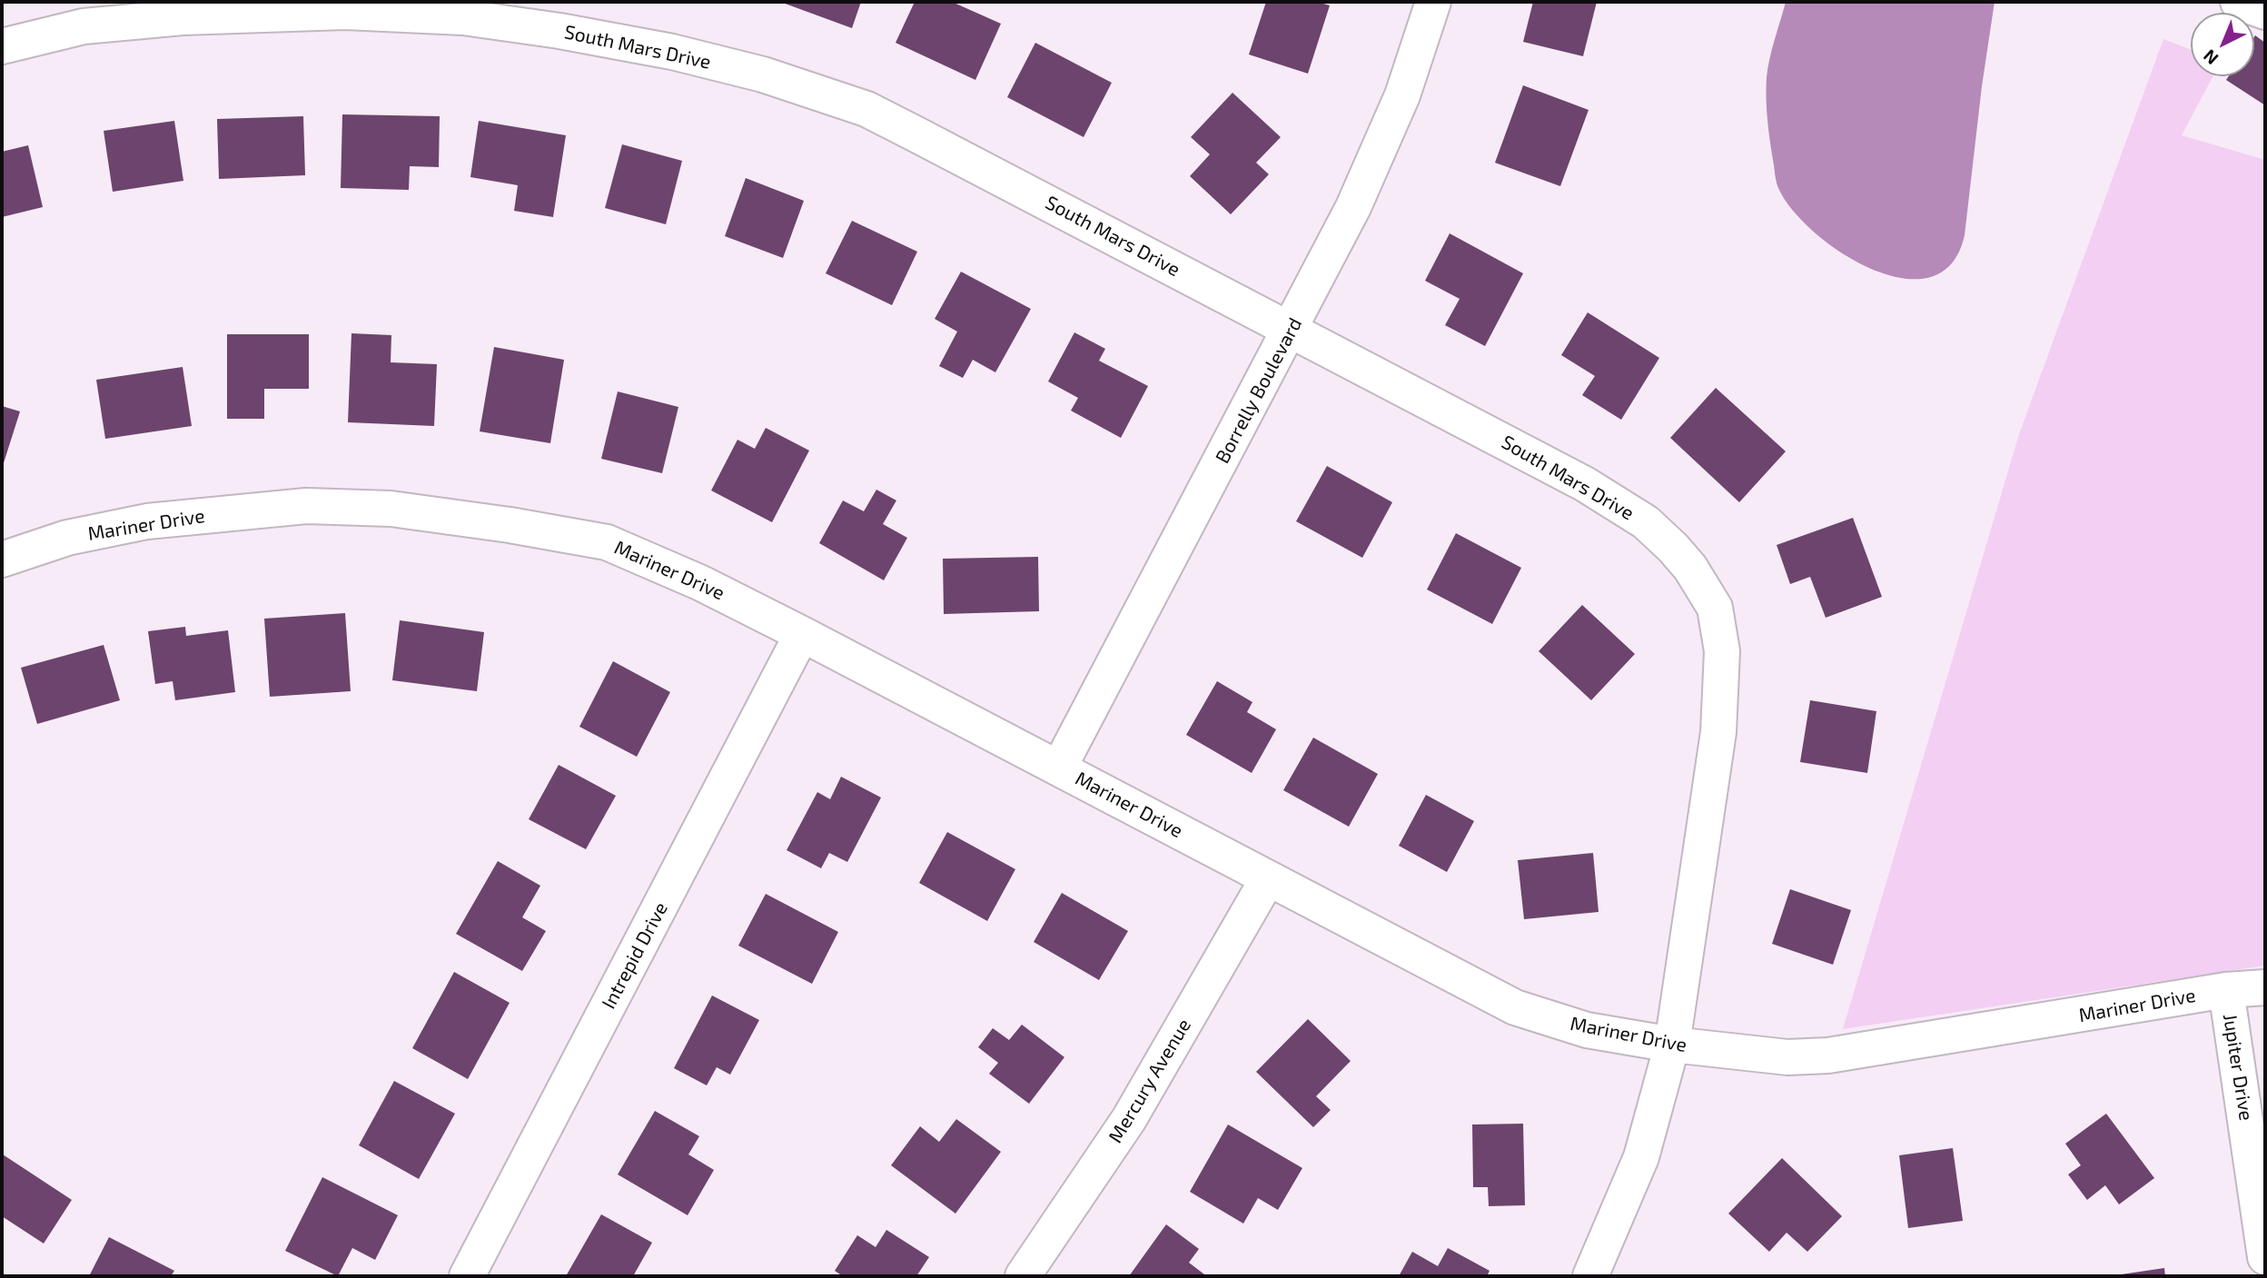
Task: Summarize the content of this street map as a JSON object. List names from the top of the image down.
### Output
{
  "streets": {
    "street": [
      "South Mars Drive",
      "Borrelly Boulevard",
      "Mariner Drive",
      "Intrepid Drive",
      "Jupiter Drive",
      "Mercury Avenue"
    ]
  },
  "crossings": [
    ["South Mars Drive", "Borrelly Boulevard"],
    ["South Mars Drive", "Mariner Drive"],
    ["Borrelly Boulevard", "Mariner Drive"],
    ["Mariner Drive", "Intrepid Drive"],
    ["Mariner Drive", "Jupiter Drive"],
    ["Mariner Drive", "Mercury Avenue"]
  ],
  "north": "bottom left"
}
